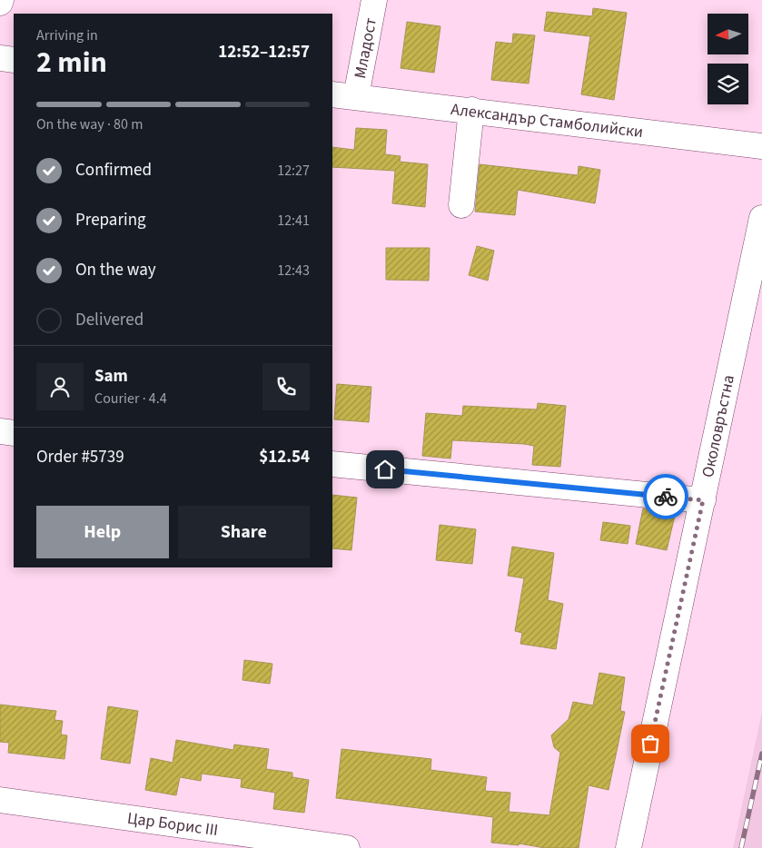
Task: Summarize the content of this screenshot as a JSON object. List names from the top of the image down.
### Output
{
  "streets": {
    "street": [
      "Младост",
      "Александър Стамболийски",
      "Околовръстна",
      "Цар Борис III"
    ]
  },
  "crossings": [
    ["Младост", "Александър Стамболийски"]
  ],
  "north": "left",
  "page": {
    "heading": ["2 min", "Arriving in", "12:52–12:57"],
    "panel": [
      "Sam",
      "Courier · 4.4",
      "Order #5739",
      "$12.54"
    ],
    "bar": "On the way · 80 m",
    "list": [
      ["Confirmed", "12:27"],
      ["Preparing", "12:41"],
      ["On the way", "12:43"],
      "Delivered"
    ],
    "buttons": ["Help", "Share"]
  }
}
